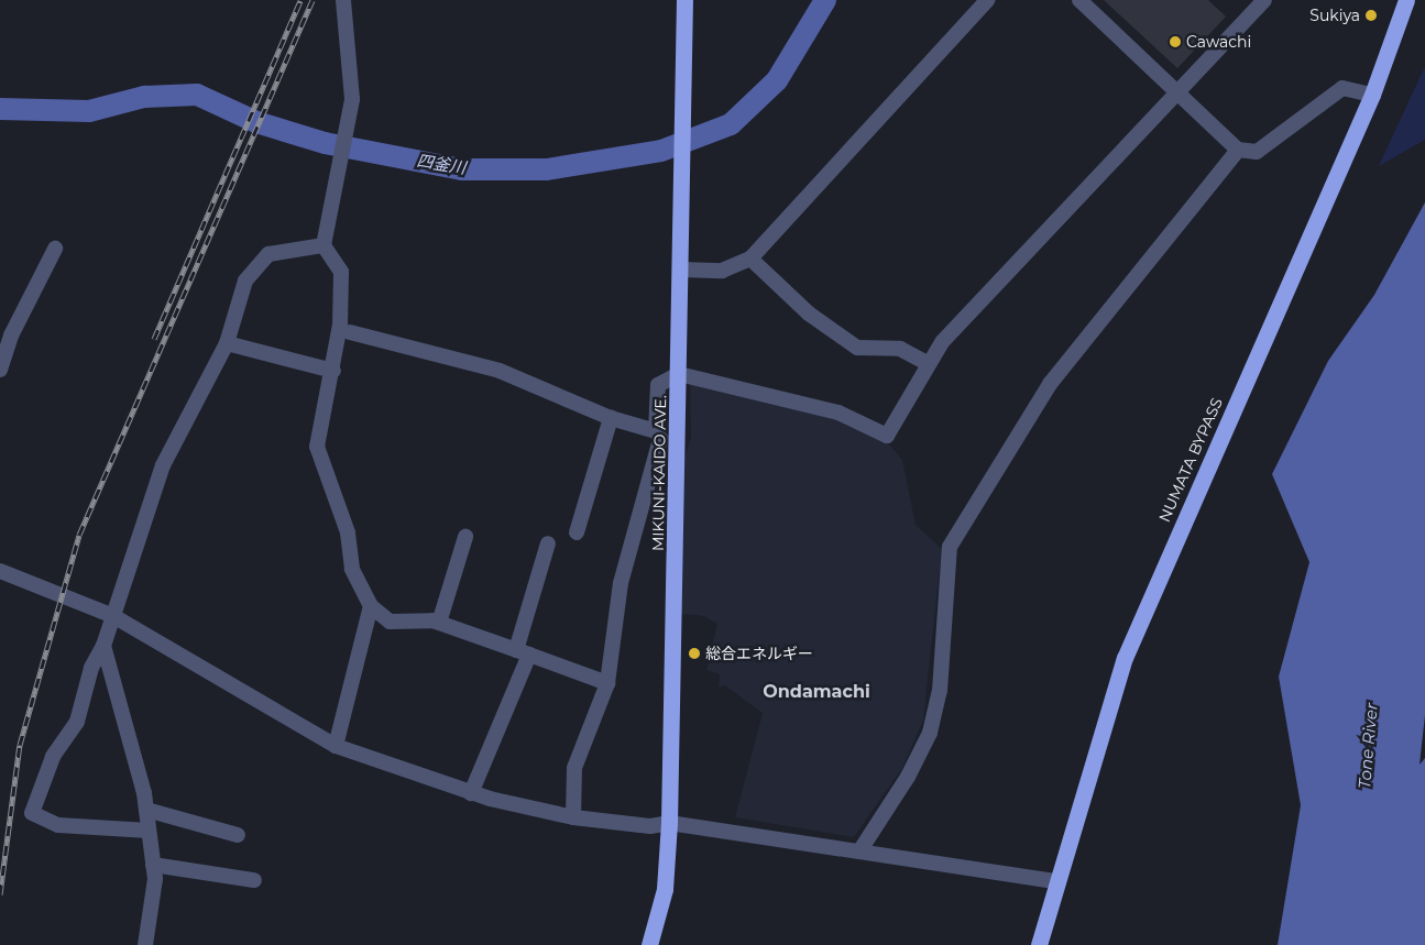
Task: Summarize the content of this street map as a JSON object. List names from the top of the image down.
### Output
{
  "streets": {
    "highway": ["NUMATA BYPASS", "MIKUNI-KAIDO AVE."]
  },
  "districts": ["Ondamachi"],
  "water": ["四釜川", "Tone River"],
  "places": ["Sukiya", "Cawachi", "総合エネルギー"]
}
